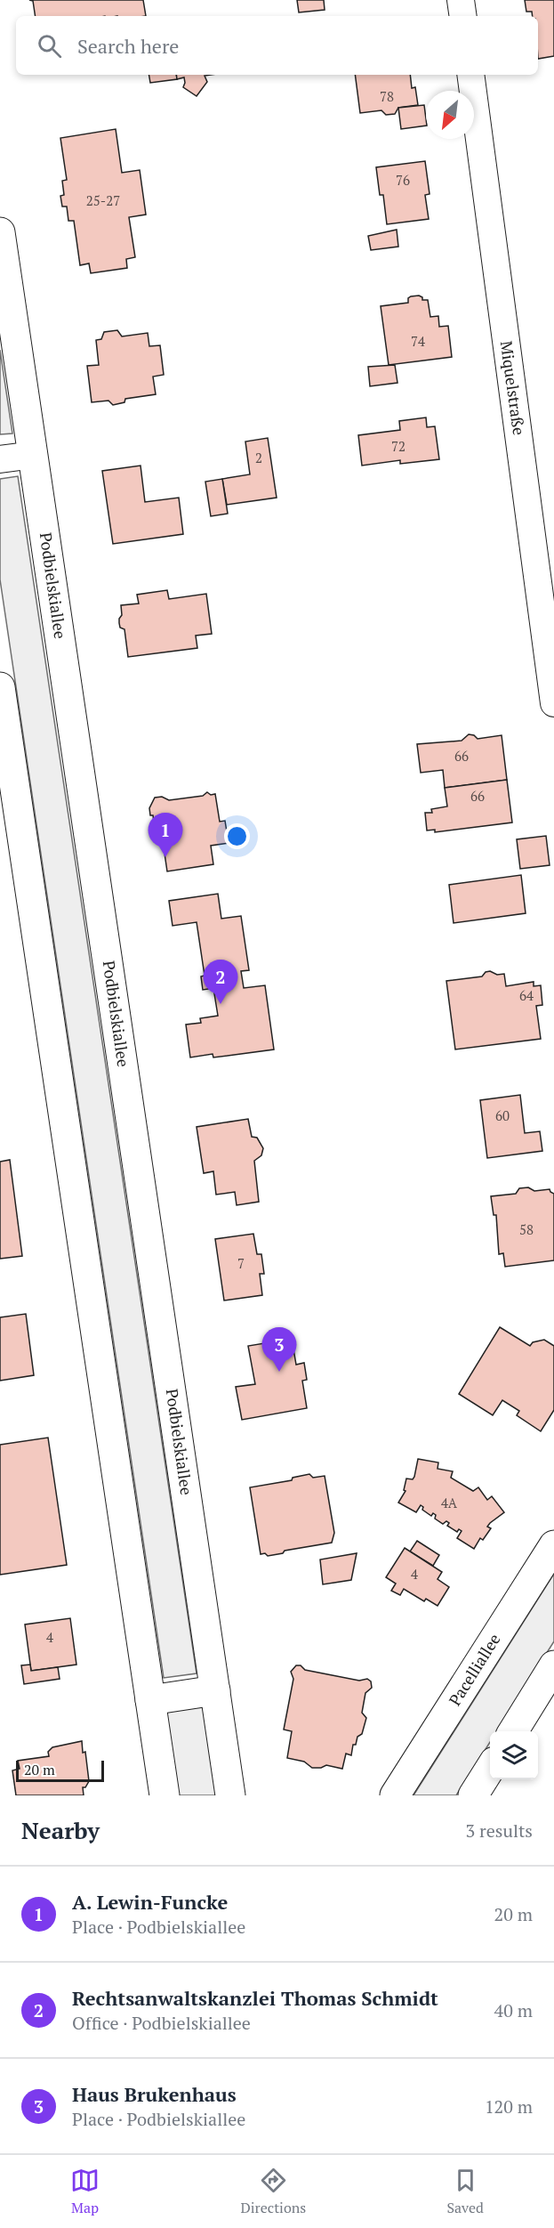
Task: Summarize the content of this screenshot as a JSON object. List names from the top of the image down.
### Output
{
  "streets": {
    "street": ["Miquelstraße", "Podbielskiallee", "Pacelliallee"]
  },
  "house_numbers": [
    "78",
    "76",
    "25-27",
    "74",
    "72",
    "2",
    "66",
    "66",
    "64",
    "60",
    "58",
    "7",
    "4A",
    "4",
    "4"
  ],
  "scale_bar": "20 m",
  "north": "bottom left",
  "page": {
    "search": "Search here",
    "pins": ["1", "2", "3"],
    "scale": "20 m",
    "heading": ["Nearby", "3 results"],
    "list": [
      {
        "mark": "1",
        "name": "A. Lewin-Funcke",
        "note": "Place · Podbielskiallee",
        "value": "20 m"
      },
      {
        "mark": "2",
        "name": "Rechtsanwaltskanzlei Thomas Schmidt",
        "note": "Office · Podbielskiallee",
        "value": "40 m"
      },
      {
        "mark": "3",
        "name": "Haus Brukenhaus",
        "note": "Place · Podbielskiallee",
        "value": "120 m"
      }
    ],
    "nav": ["Map", "Directions", "Saved"]
  }
}
